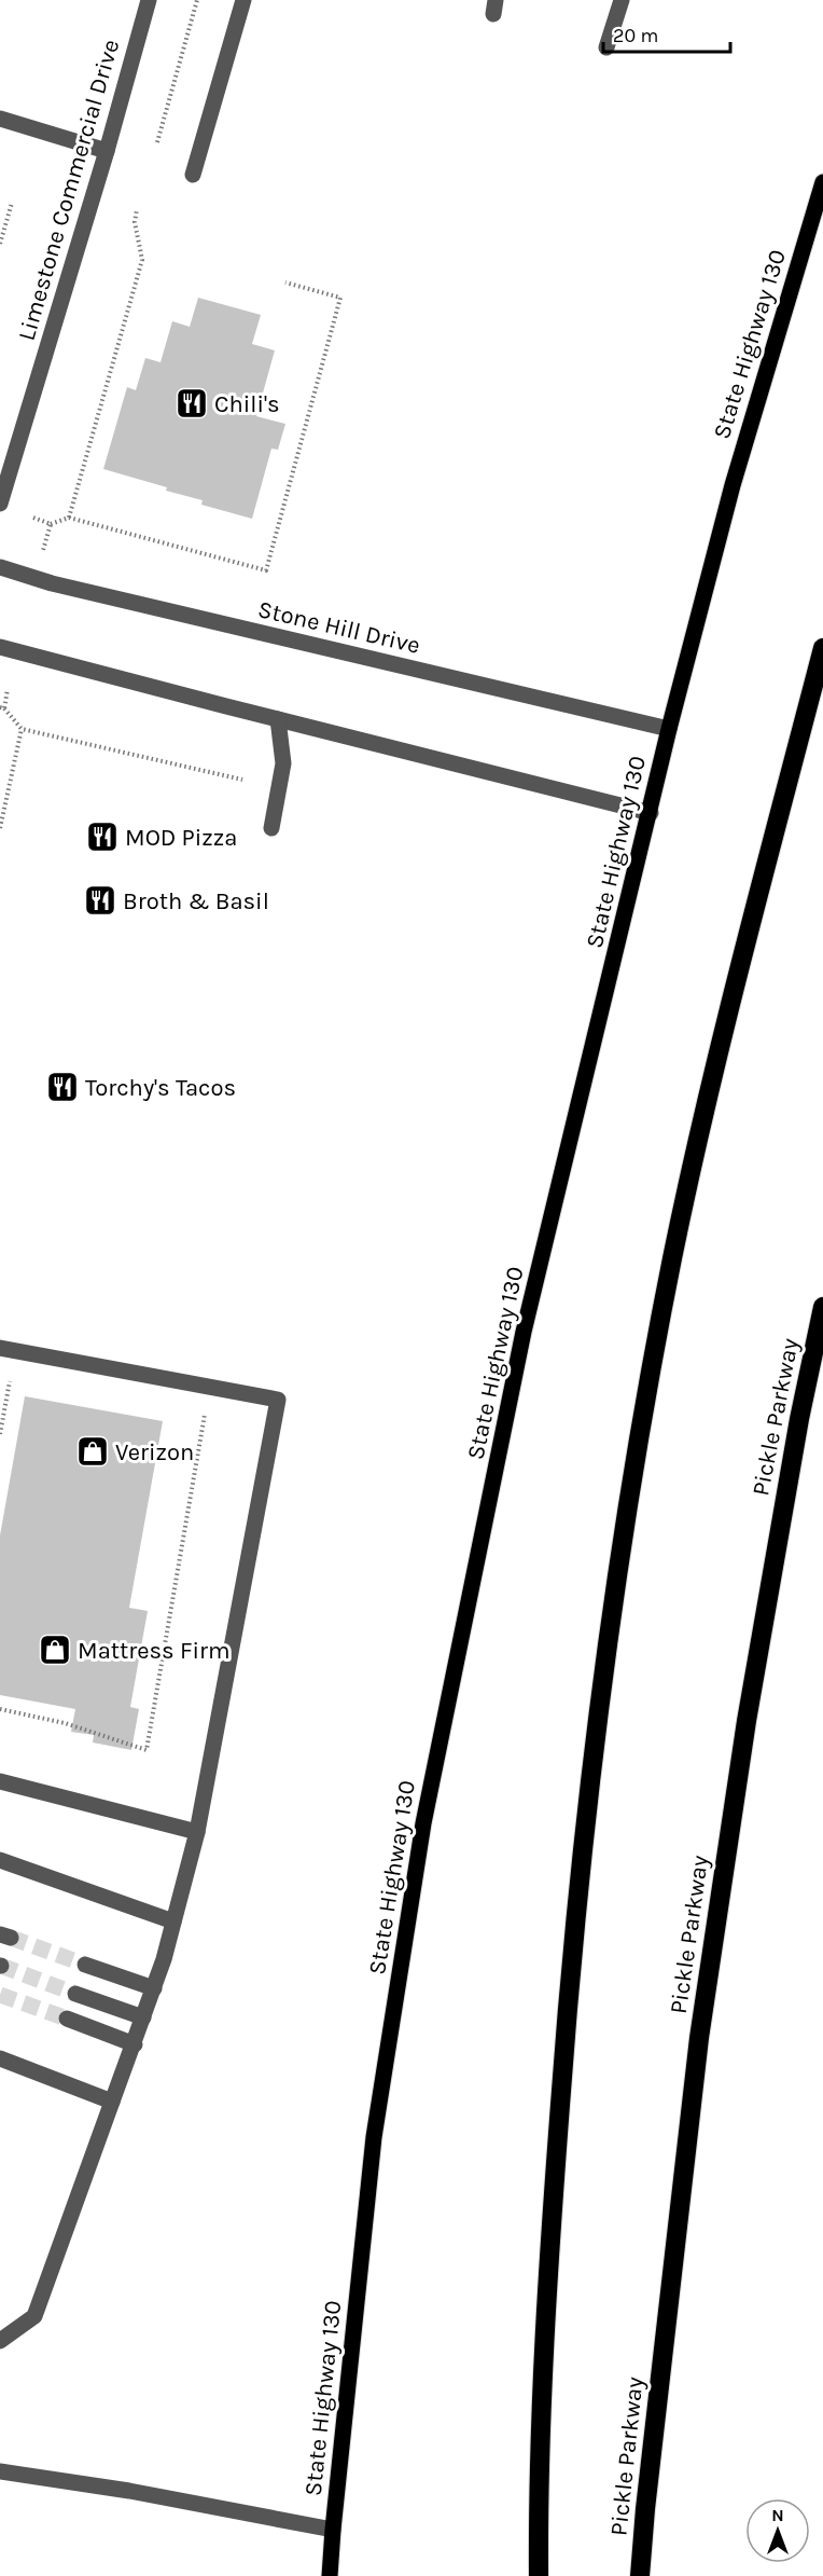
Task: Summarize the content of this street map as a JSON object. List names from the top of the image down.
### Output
{
  "streets": {
    "highway": ["Pickle Parkway"],
    "main road": ["State Highway 130"],
    "street": ["Limestone Commercial Drive", "Stone Hill Drive"]
  },
  "crossings": [
    ["State Highway 130", "Stone Hill Drive"]
  ],
  "places": {
    "restaurant": [
      "Chili's",
      "MOD Pizza",
      "Broth & Basil",
      "Torchy's Tacos"
    ],
    "shop": ["Verizon", "Mattress Firm"]
  },
  "scale_bar": "20 m",
  "north": "top"
}
